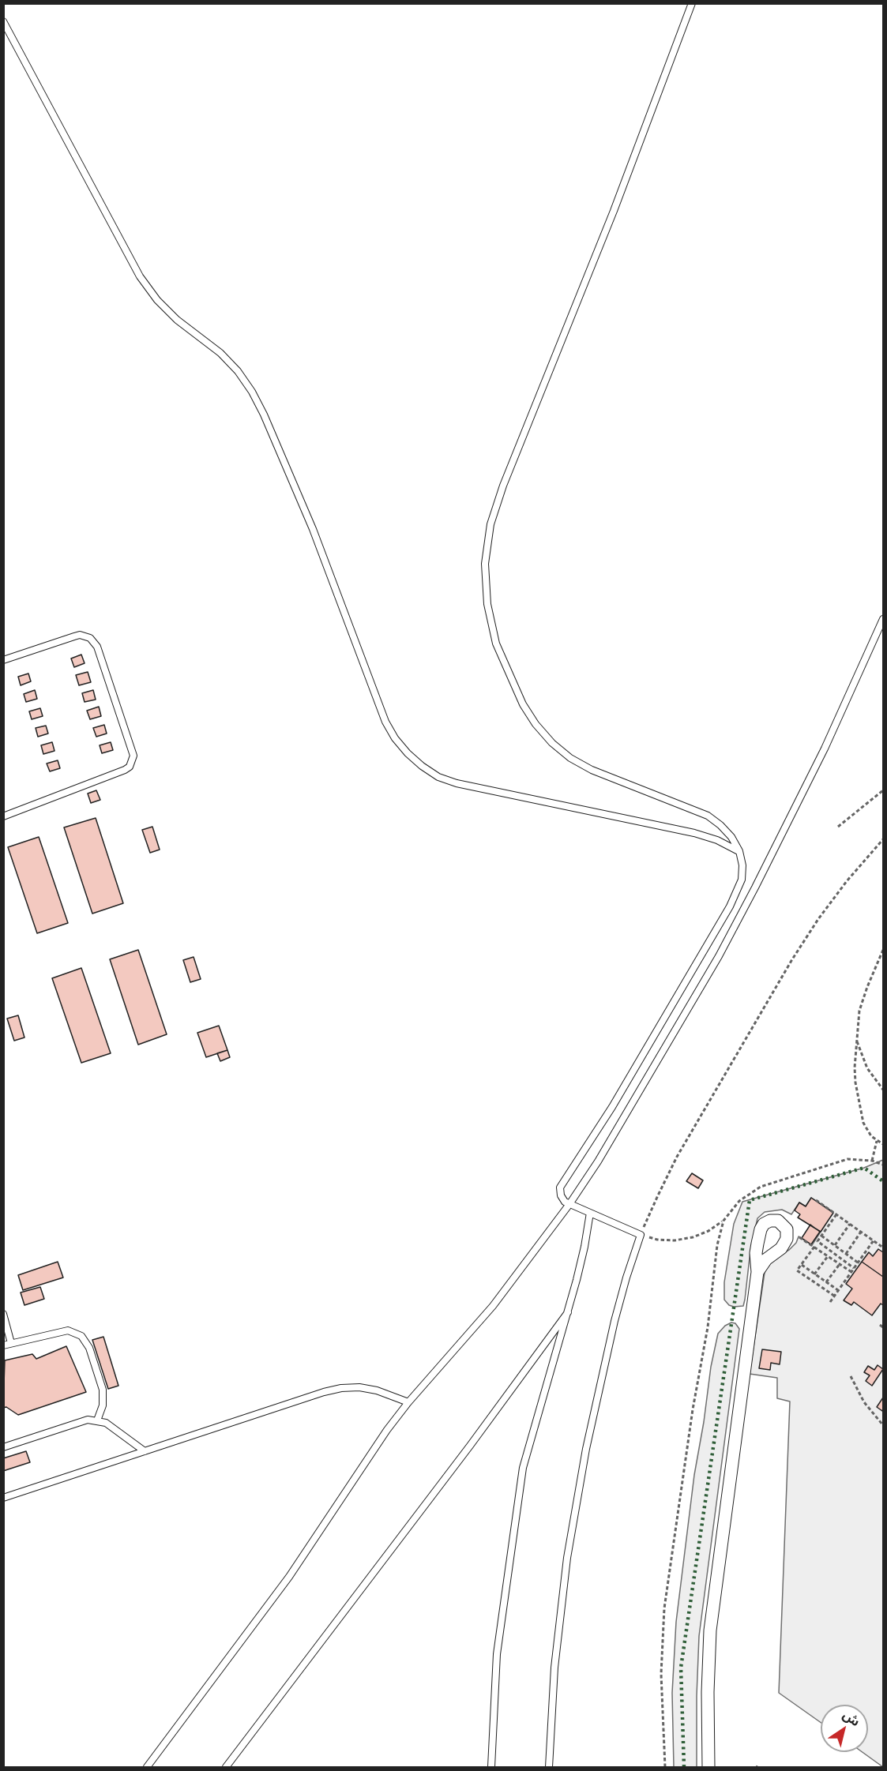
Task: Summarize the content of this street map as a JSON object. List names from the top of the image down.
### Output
{
  "north": "top right"
}
